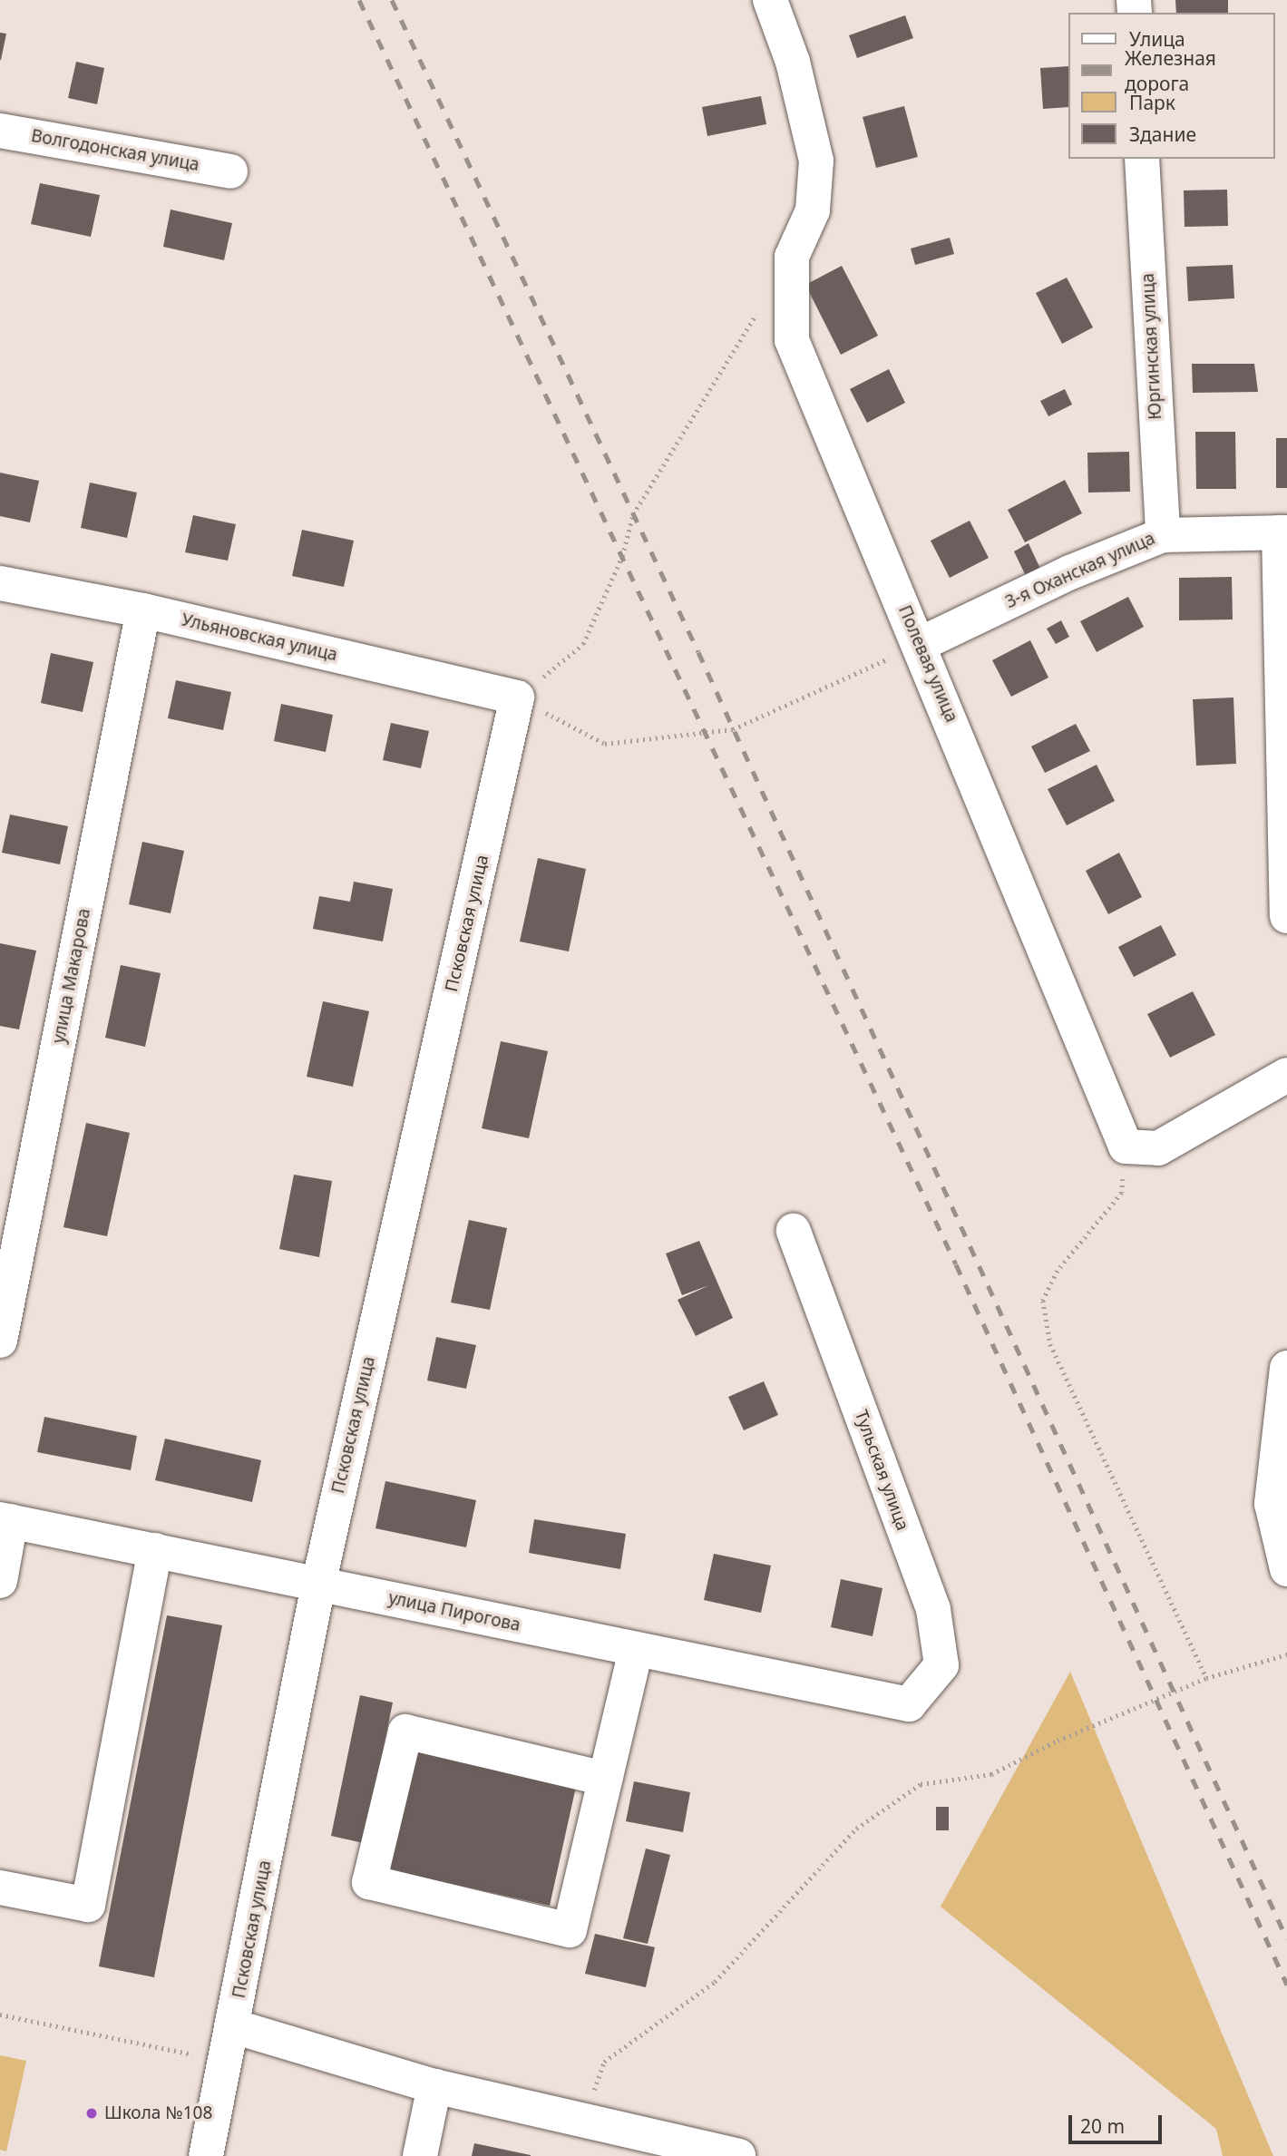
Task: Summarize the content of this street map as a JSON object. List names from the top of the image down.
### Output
{
  "streets": {
    "street": [
      "Волгодонская улица",
      "Юргинская улица",
      "3-я Оханская улица",
      "Ульяновская улица",
      "Полевая улица",
      "Псковская улица",
      "улица Макарова",
      "Тульская улица",
      "улица Пирогова"
    ]
  },
  "crossings": [
    ["Юргинская улица", "3-я Оханская улица"],
    ["3-я Оханская улица", "Полевая улица"],
    ["Ульяновская улица", "Псковская улица"],
    ["Ульяновская улица", "улица Макарова"],
    ["Псковская улица", "улица Пирогова"],
    ["Тульская улица", "улица Пирогова"]
  ],
  "places": ["Школа №108"],
  "legend": [
    "Улица",
    "Железная дорога",
    "Парк",
    "Здание"
  ],
  "scale_bar": "20 m"
}
